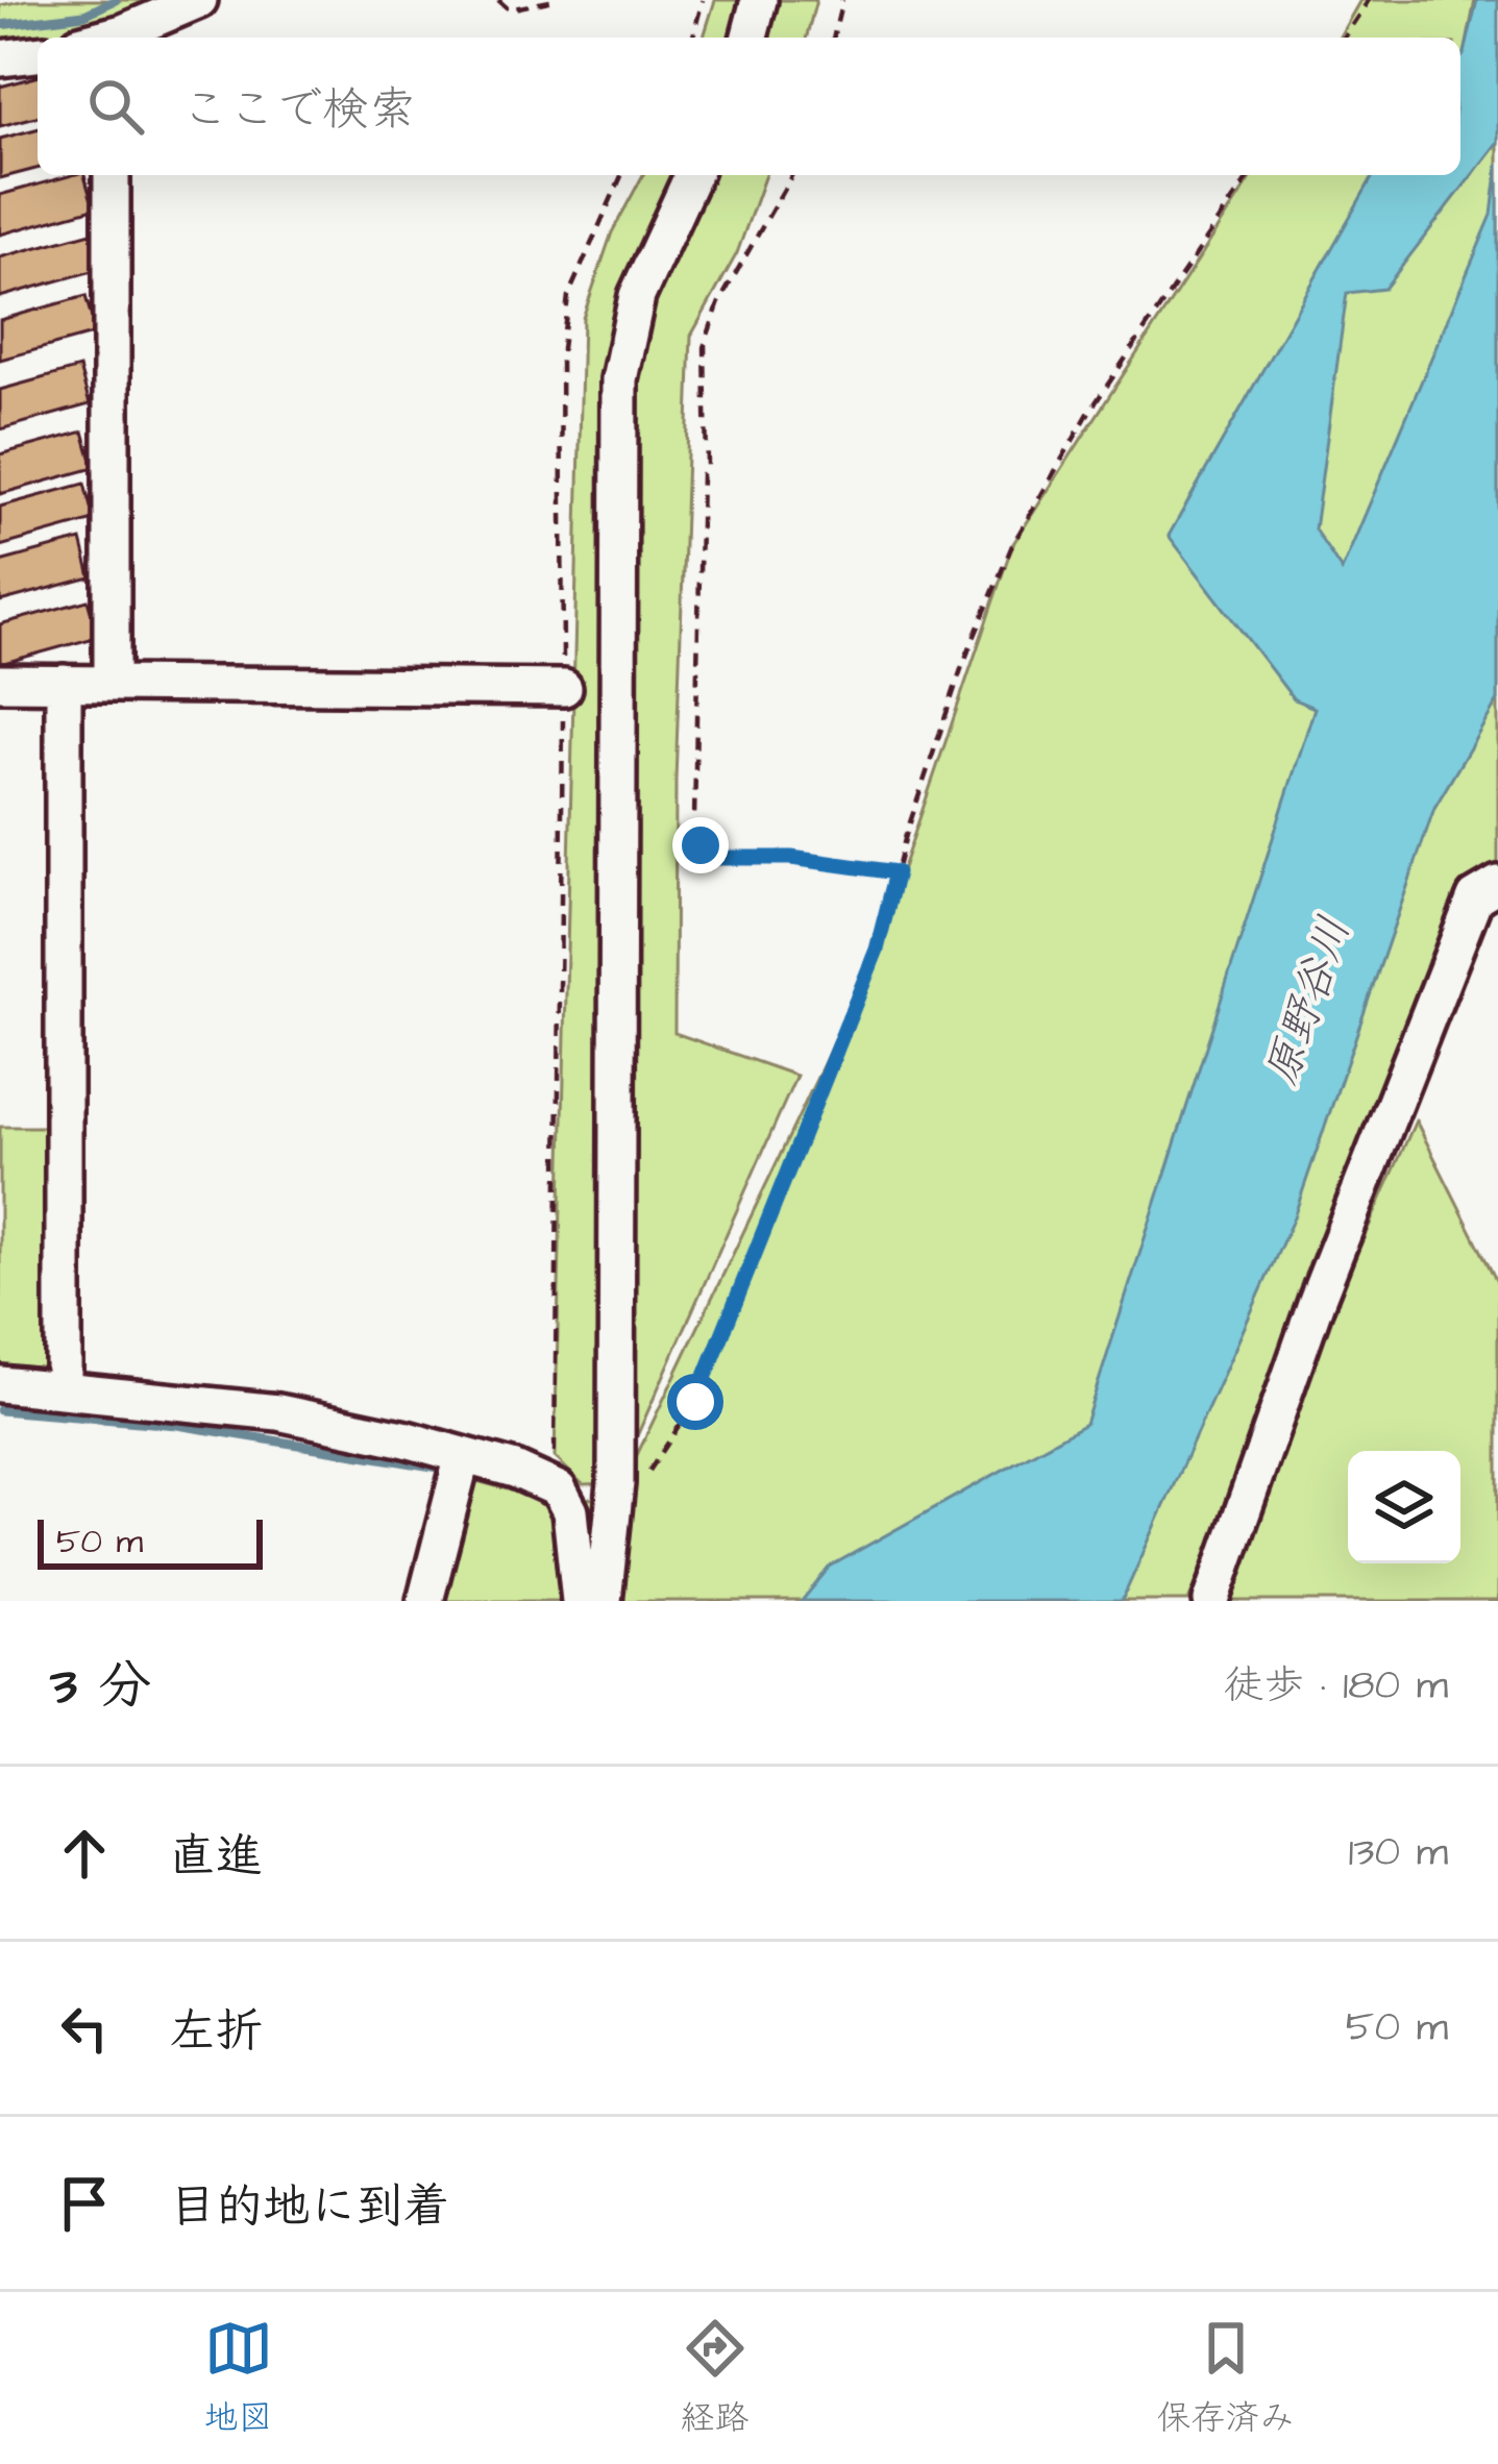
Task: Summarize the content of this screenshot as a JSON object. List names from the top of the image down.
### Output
{
  "water": ["原野谷川"],
  "scale_bar": "50 m",
  "page": {
    "search": "ここで検索",
    "scale": "50 m",
    "heading": ["3 分", "徒歩 · 180 m"],
    "list": [
      ["直進", "130 m"],
      ["左折", "50 m"],
      "目的地に到着"
    ],
    "nav": ["地図", "経路", "保存済み"]
  }
}
